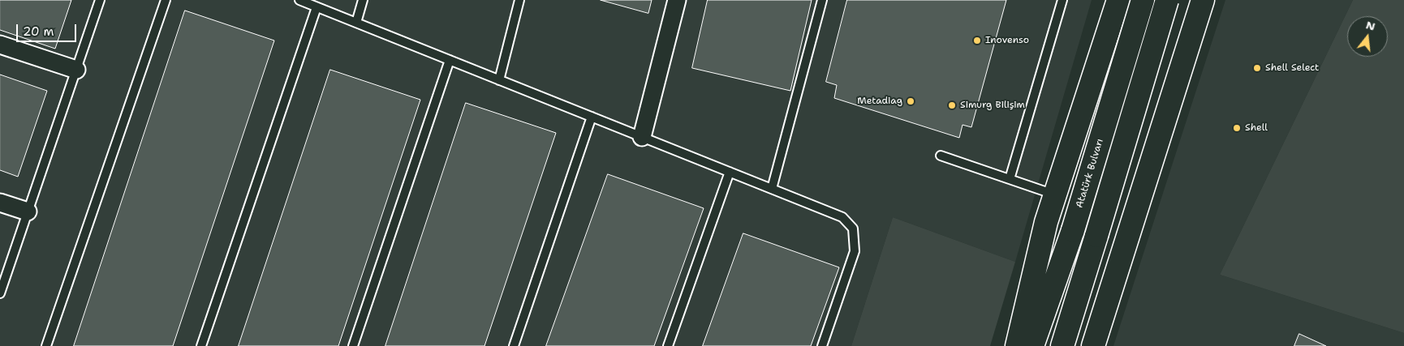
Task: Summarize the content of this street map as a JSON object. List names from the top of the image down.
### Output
{
  "streets": {
    "main road": ["Atatürk Bulvarı"]
  },
  "places": [
    "Inovenso",
    "Shell Select",
    "Metadiag",
    "Simurg Bilişim",
    "Shell"
  ],
  "scale_bar": "20 m",
  "north": "top"
}
